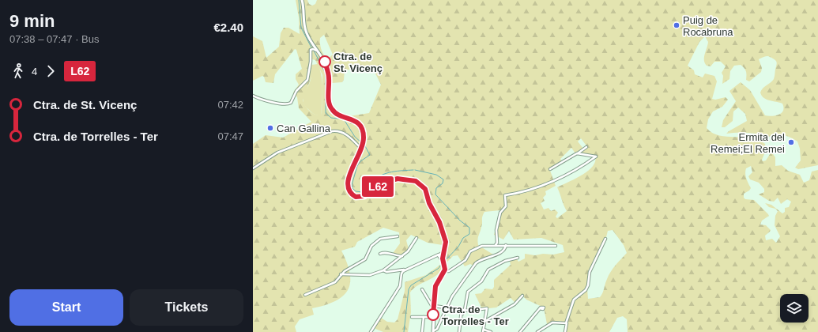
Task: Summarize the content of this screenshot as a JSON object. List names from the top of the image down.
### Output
{
  "places": [
    "Puig de Rocabruna",
    "Ctra. de St. Vicenç",
    "Can Gallina",
    "Ermita del Remei;El Remei",
    "Ctra. de Torrelles - Ter"
  ],
  "lines": ["bus line L62"],
  "page": {
    "heading": ["9 min", "07:38 – 07:47 · Bus", "€2.40"],
    "on_map": "L62",
    "legs": ["4", "L62"],
    "list": [
      {
        "name": "Ctra. de St. Vicenç",
        "value": "07:42"
      },
      {
        "name": "Ctra. de Torrelles - Ter",
        "value": "07:47"
      }
    ],
    "buttons": ["Start", "Tickets"]
  }
}
